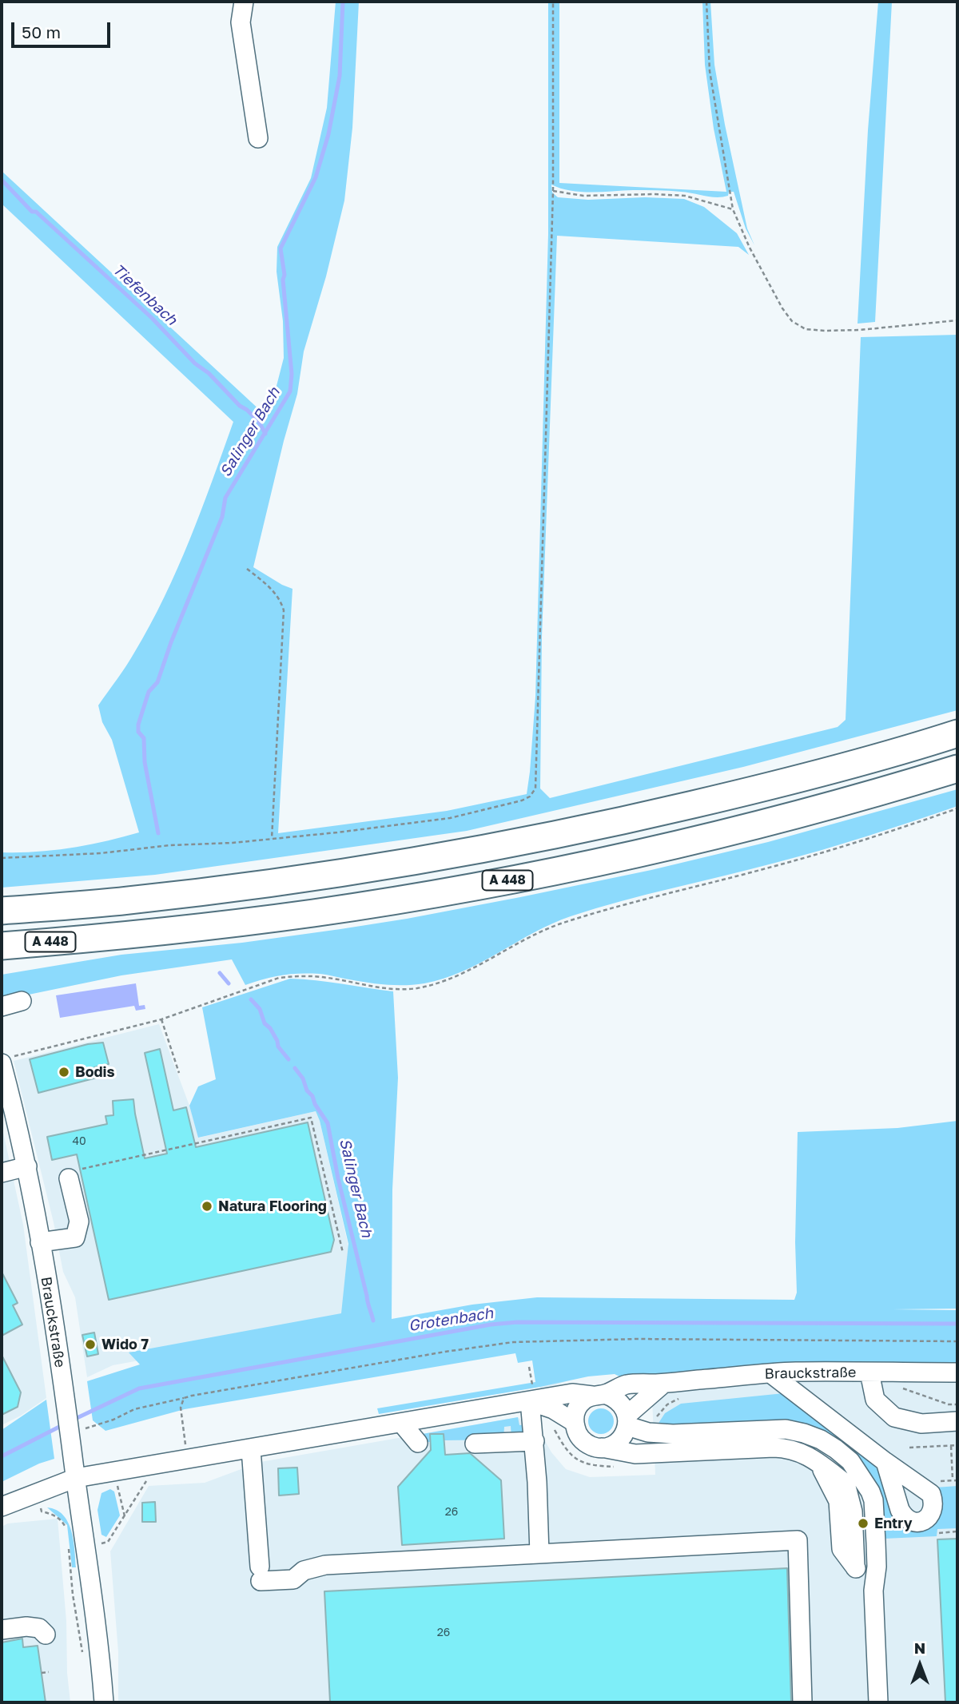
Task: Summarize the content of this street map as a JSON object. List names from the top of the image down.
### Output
{
  "streets": {
    "highway": ["A 448"],
    "street": ["Brauckstraße"]
  },
  "water": ["Tiefenbach", "Salinger Bach", "Grotenbach"],
  "places": [
    "Bodis",
    "Natura Flooring",
    "Wido 7",
    "Entry"
  ],
  "house_numbers": ["40", "26", "26"],
  "scale_bar": "50 m",
  "north": "top"
}
